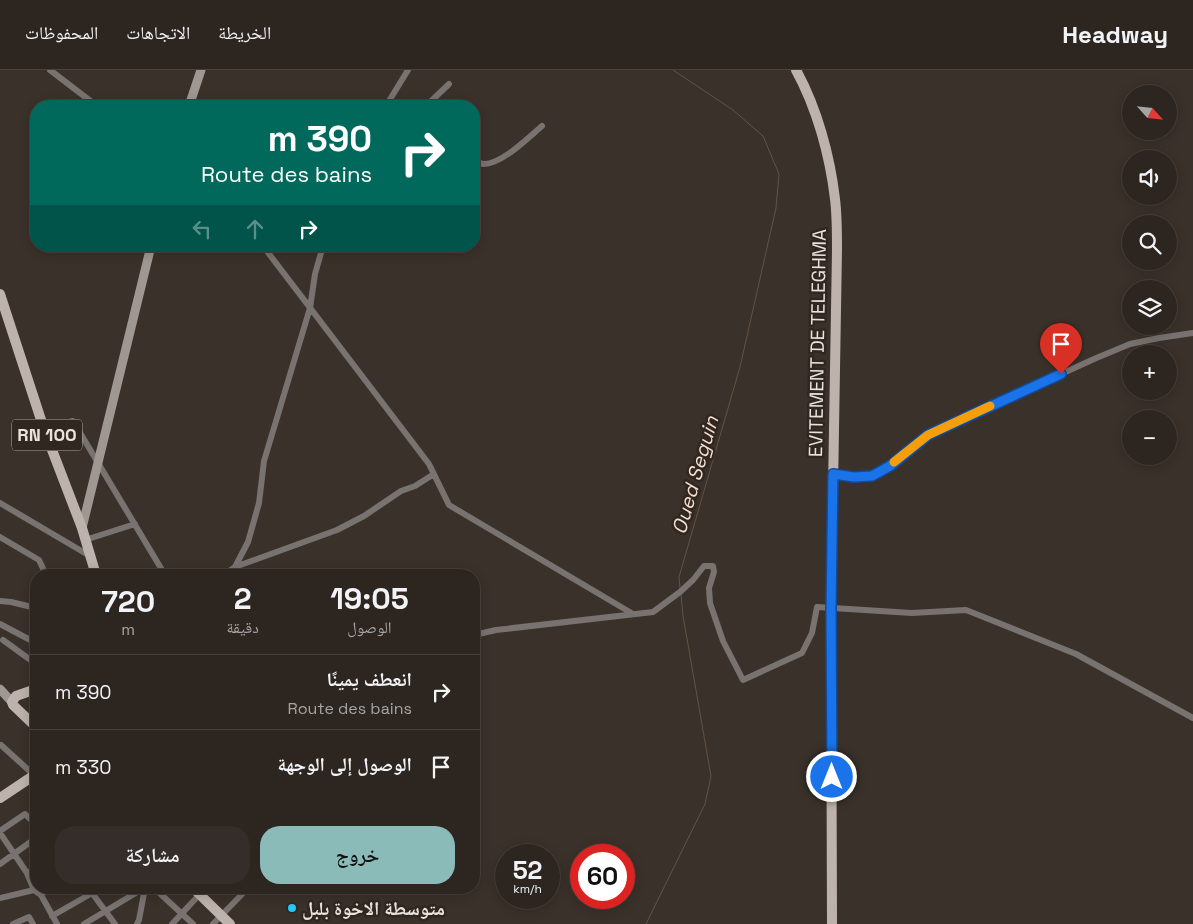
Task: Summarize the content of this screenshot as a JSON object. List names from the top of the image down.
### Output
{
  "streets": {
    "main road": ["EVITEMENT DE TELEGHMA", "RN 100"]
  },
  "water": ["Oued Seguin"],
  "places": ["متوسطة الاخوة بلبل"],
  "north": "bottom right",
  "page": {
    "header": "Headway",
    "nav": ["الخريطة", "الاتجاهات", "المحفوظات"],
    "map_buttons": ["+", "−"],
    "turn": ["390 m", "Route des bains"],
    "eta": [
      "19:05",
      "الوصول",
      "2",
      "دقيقة",
      "720",
      "m"
    ],
    "list": [
      {
        "name": "انعطف يمينًا",
        "note": "Route des bains",
        "value": "390 m"
      },
      {
        "name": "الوصول إلى الوجهة",
        "value": "330 m"
      }
    ],
    "buttons": ["خروج", "مشاركة"],
    "speed": "52 km/h",
    "limit": "60"
  }
}
